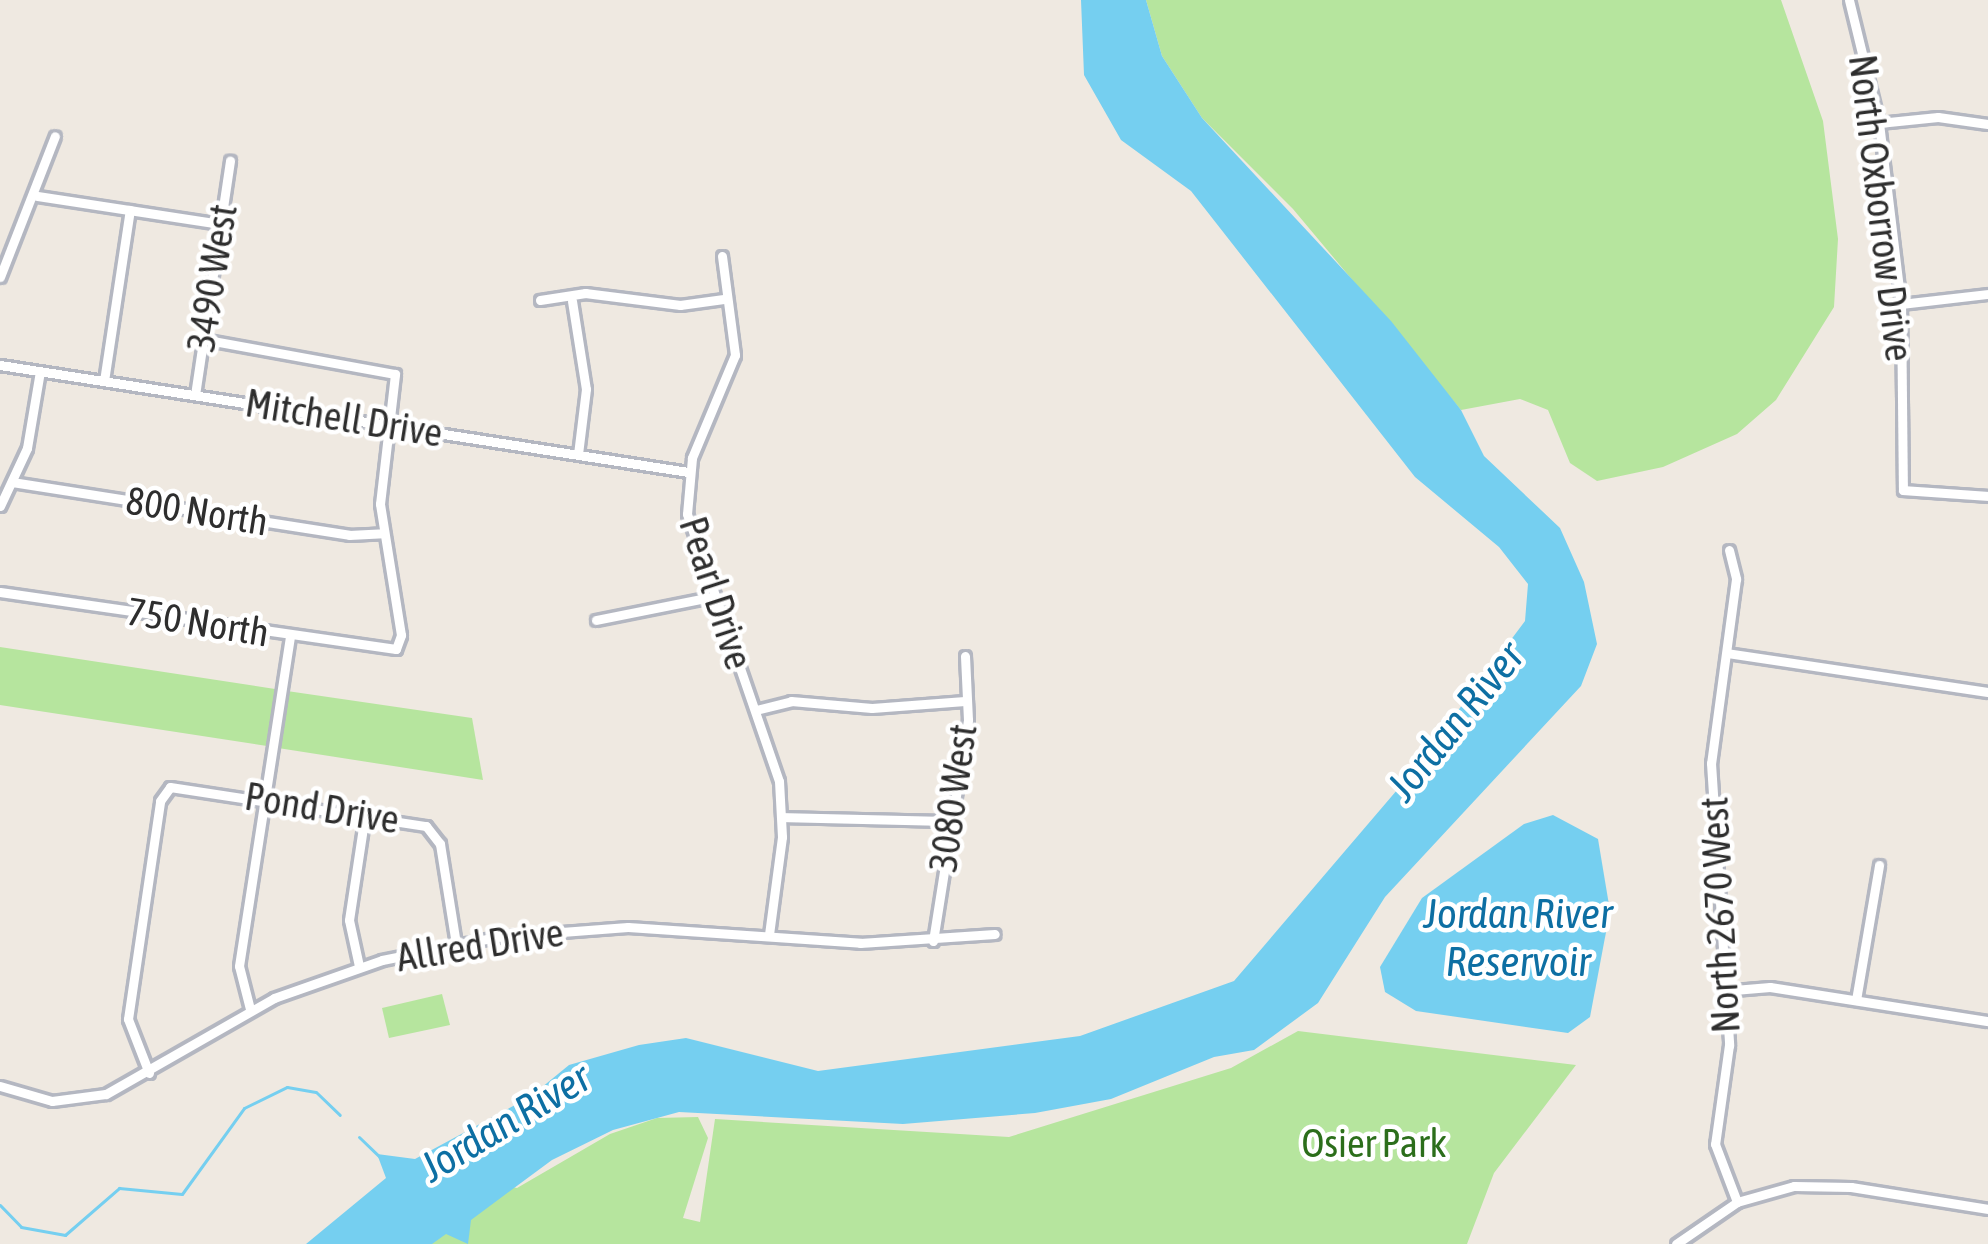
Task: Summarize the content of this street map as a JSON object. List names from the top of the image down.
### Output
{
  "streets": {
    "street": [
      "North Oxborrow Drive",
      "3490 West",
      "Mitchell Drive",
      "800 North",
      "Pearl Drive",
      "750 North",
      "3080 West",
      "Pond Drive",
      "North 2670 West",
      "Allred Drive"
    ]
  },
  "crossings": [
    ["3490 West", "Mitchell Drive"],
    ["Mitchell Drive", "Pearl Drive"],
    ["800 North", "750 North"],
    ["Pearl Drive", "Allred Drive"],
    ["3080 West", "Allred Drive"],
    ["Pond Drive", "Allred Drive"]
  ],
  "water": ["Jordan River", "Jordan River Reservoir"],
  "parks": ["Osier Park"]
}
